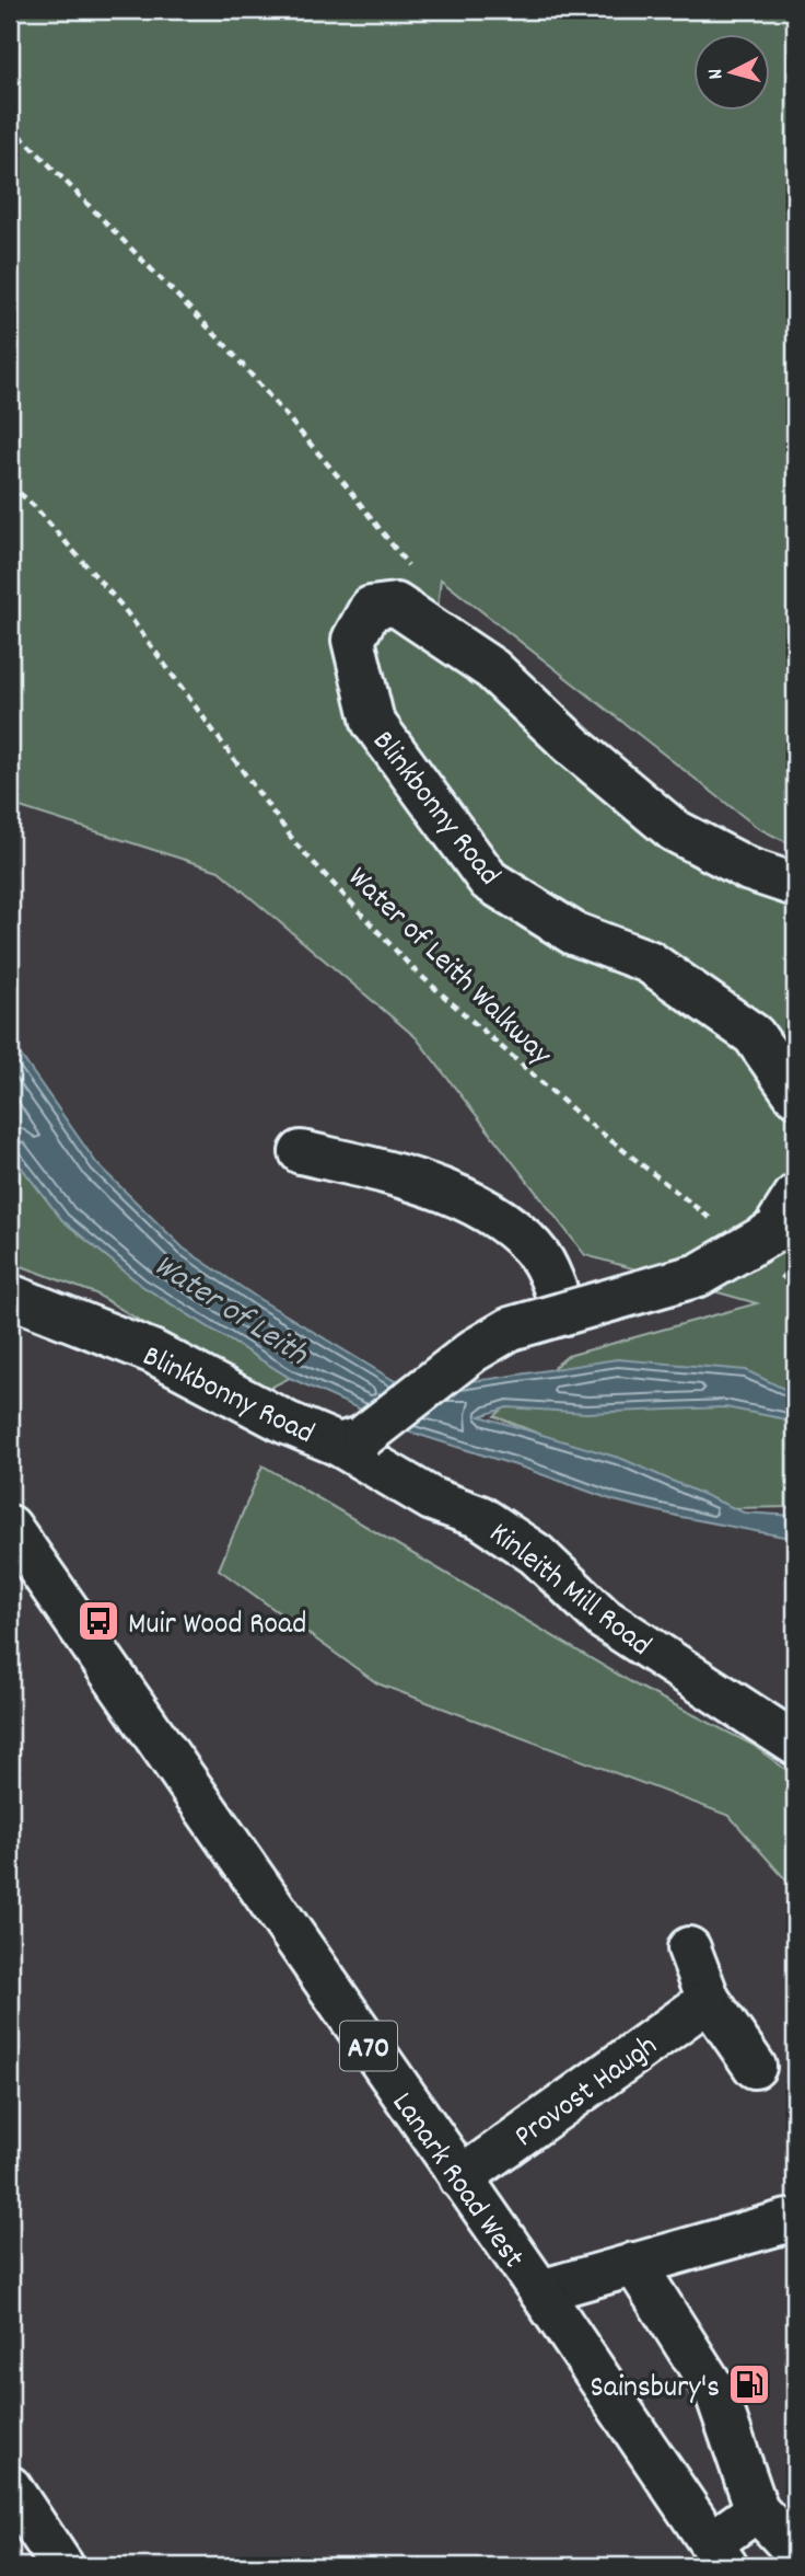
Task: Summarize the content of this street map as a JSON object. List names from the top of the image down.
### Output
{
  "streets": {
    "street": [
      "Blinkbonny Road",
      "Kinleith Mill Road",
      "A70",
      "Provost Haugh",
      "Lanark Road West"
    ],
    "path": ["Water of Leith Walkway"]
  },
  "crossings": [
    ["Blinkbonny Road", "Kinleith Mill Road"],
    ["Provost Haugh", "Lanark Road West"]
  ],
  "water": ["Water of Leith"],
  "places": {
    "bus stop": ["Muir Wood Road"],
    "fuel station": ["Sainsbury's"]
  },
  "north": "left"
}
